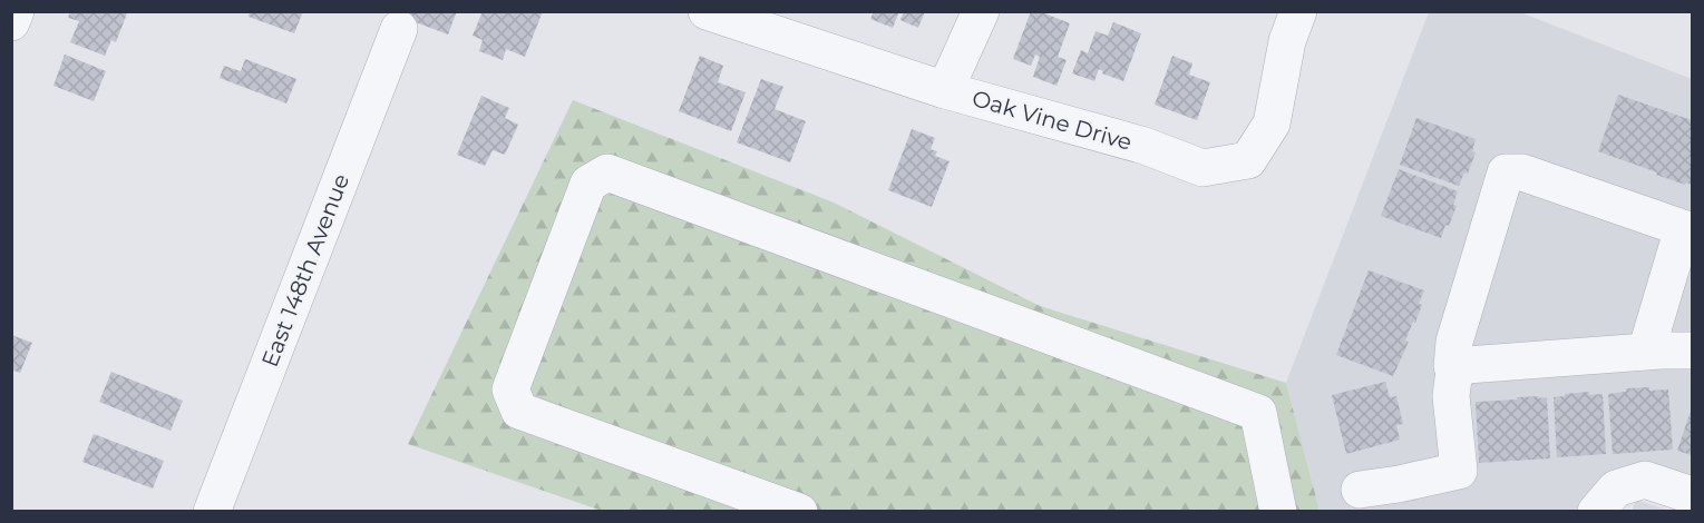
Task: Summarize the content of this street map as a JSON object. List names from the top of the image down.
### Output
{
  "streets": {
    "street": ["Oak Vine Drive", "East 148th Avenue"]
  }
}
